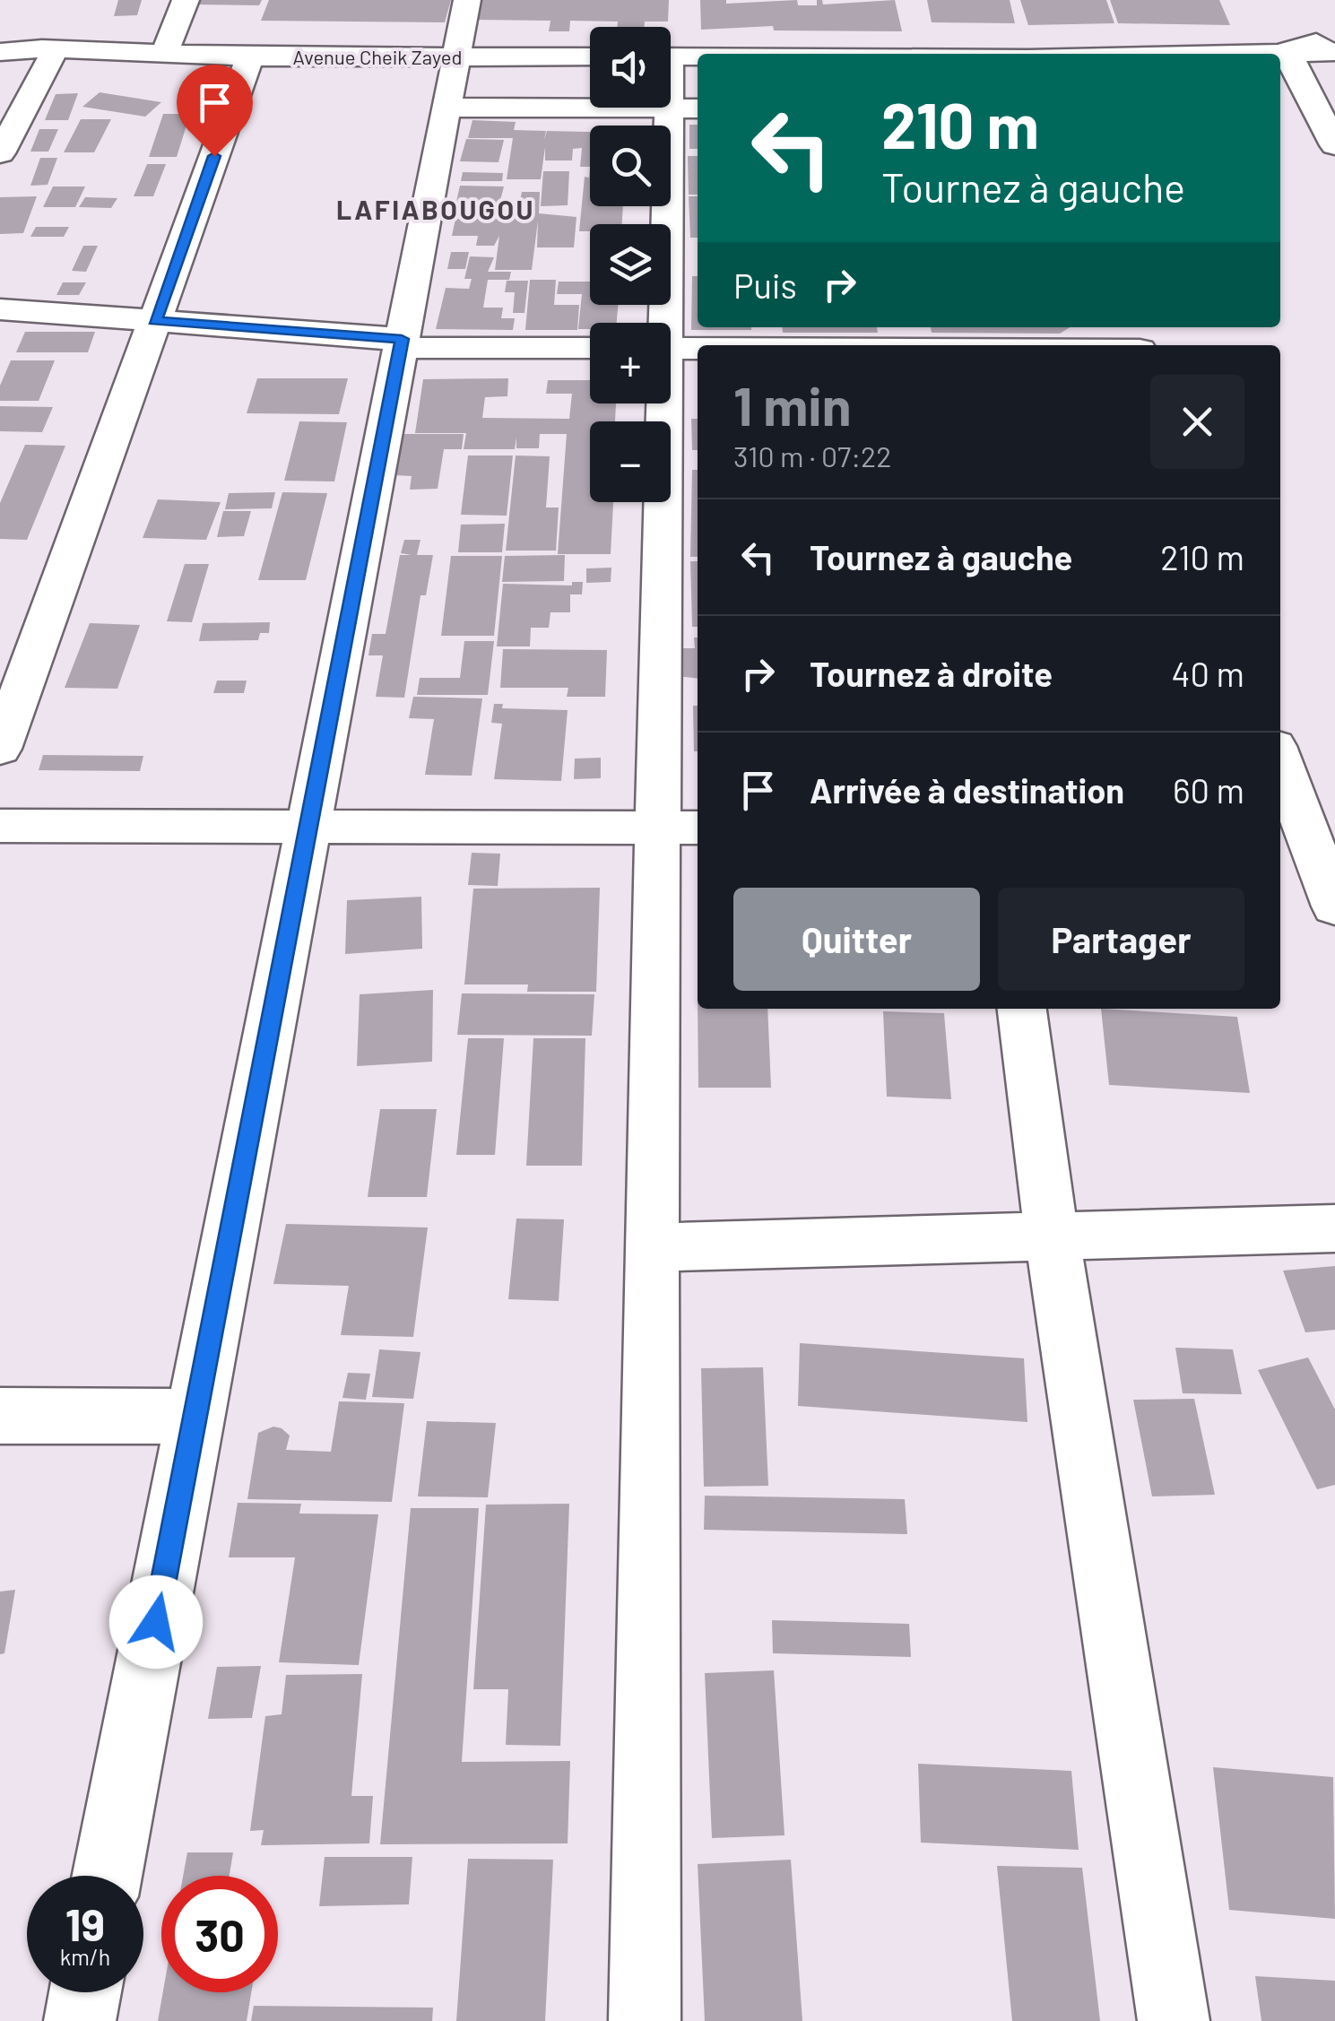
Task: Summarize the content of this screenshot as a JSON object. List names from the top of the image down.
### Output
{
  "streets": {
    "street": ["Avenue Cheik Zayed"]
  },
  "districts": ["LAFIABOUGOU"],
  "page": {
    "map_buttons": ["+", "−"],
    "turn": ["210 m", "Tournez à gauche"],
    "then": "Puis",
    "heading": ["1 min", "310 m · 07:22"],
    "list": [
      {
        "name": "Tournez à gauche",
        "value": "210 m"
      },
      {
        "name": "Tournez à droite",
        "value": "40 m"
      },
      {
        "name": "Arrivée à destination",
        "value": "60 m"
      }
    ],
    "buttons": ["Quitter", "Partager"],
    "speed": "19 km/h",
    "limit": "30"
  }
}
